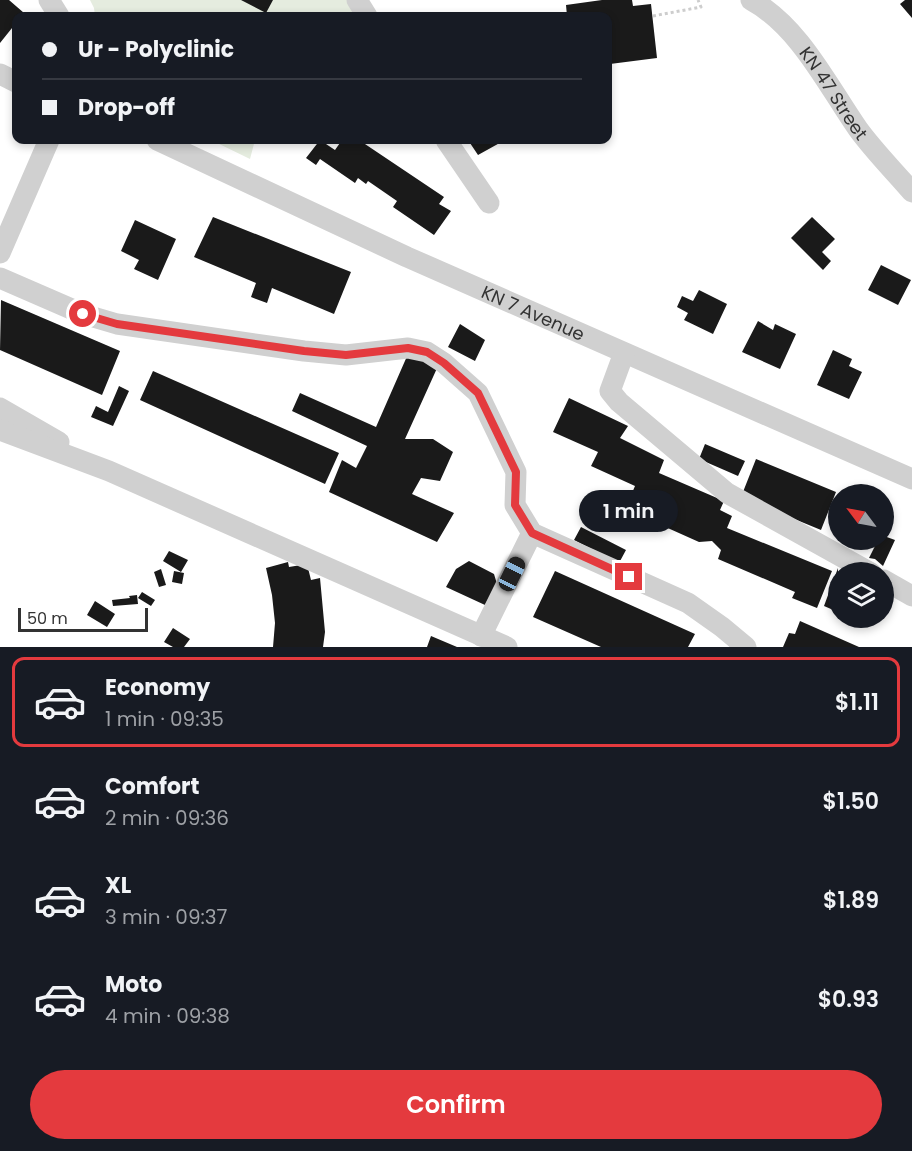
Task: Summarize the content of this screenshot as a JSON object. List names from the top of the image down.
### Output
{
  "streets": {
    "street": ["KN 47 Street", "KN 7 Avenue"]
  },
  "scale_bar": "50 m",
  "north": "top left",
  "page": {
    "banner": ["Ur - Polyclinic", "Drop-off"],
    "bubble": "1 min",
    "scale": "50 m",
    "list": [
      {
        "name": "Economy",
        "note": "1 min · 09:35",
        "value": "$1.11"
      },
      {
        "name": "Comfort",
        "note": "2 min · 09:36",
        "value": "$1.50"
      },
      {
        "name": "XL",
        "note": "3 min · 09:37",
        "value": "$1.89"
      },
      {
        "name": "Moto",
        "note": "4 min · 09:38",
        "value": "$0.93"
      }
    ],
    "buttons": "Confirm"
  }
}
